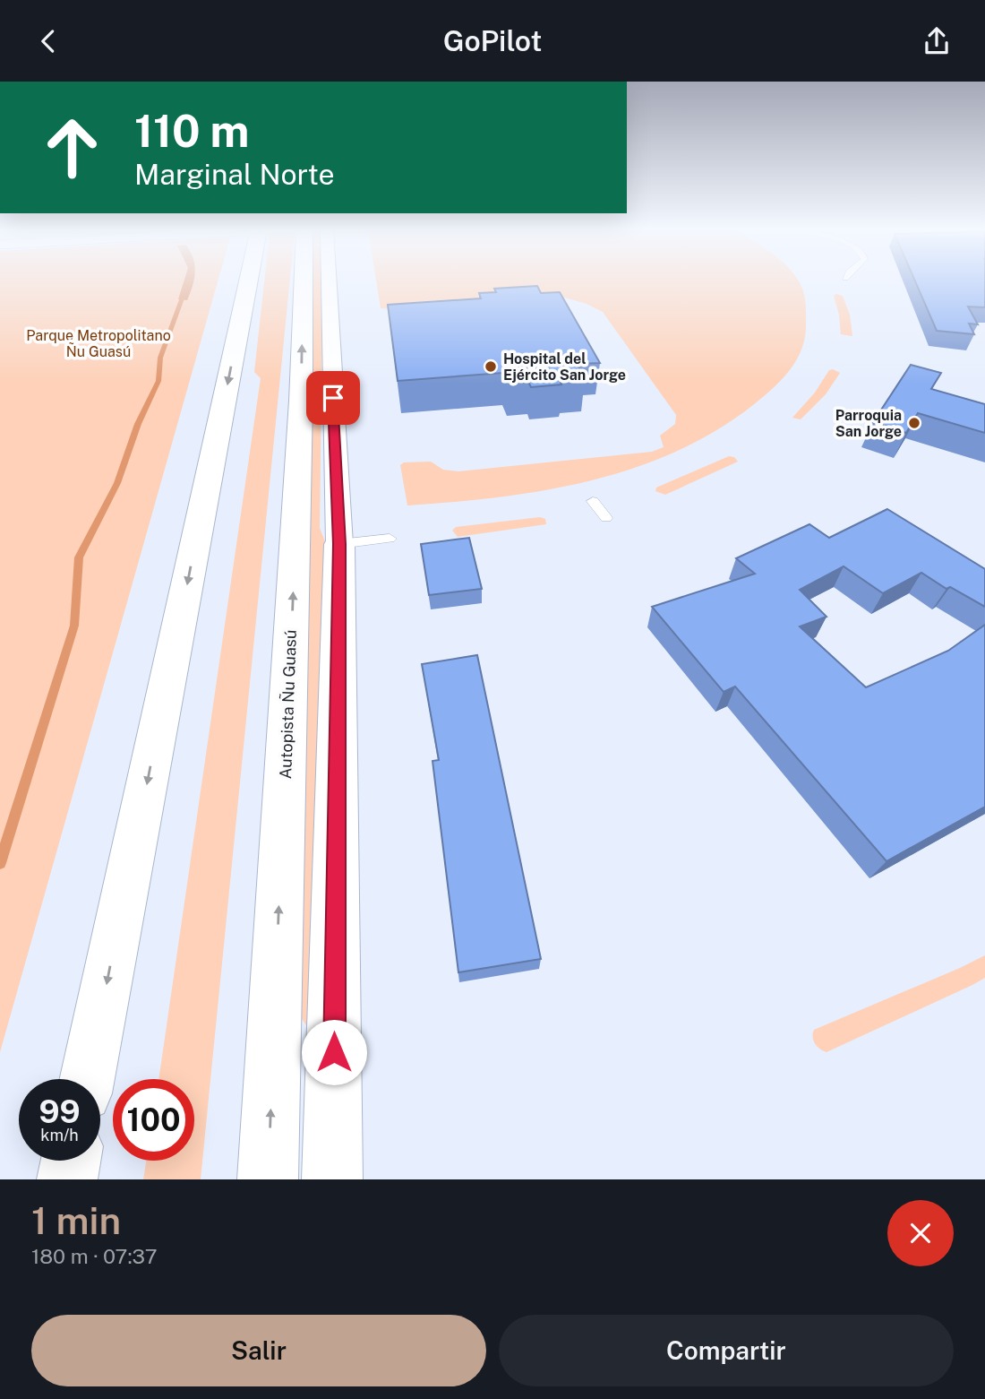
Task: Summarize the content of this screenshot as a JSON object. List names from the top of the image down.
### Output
{
  "streets": {
    "highway": ["Autopista Ñu Guasú"]
  },
  "parks": ["Parque Metropolitano Ñu Guasú"],
  "places": ["Hospital del Ejército San Jorge", "Parroquia San Jorge"],
  "page": {
    "header": "GoPilot",
    "turn": ["110 m", "Marginal Norte"],
    "speed": "99 km/h",
    "limit": "100",
    "heading": ["1 min", "180 m · 07:37"],
    "buttons": ["Salir", "Compartir"]
  }
}
